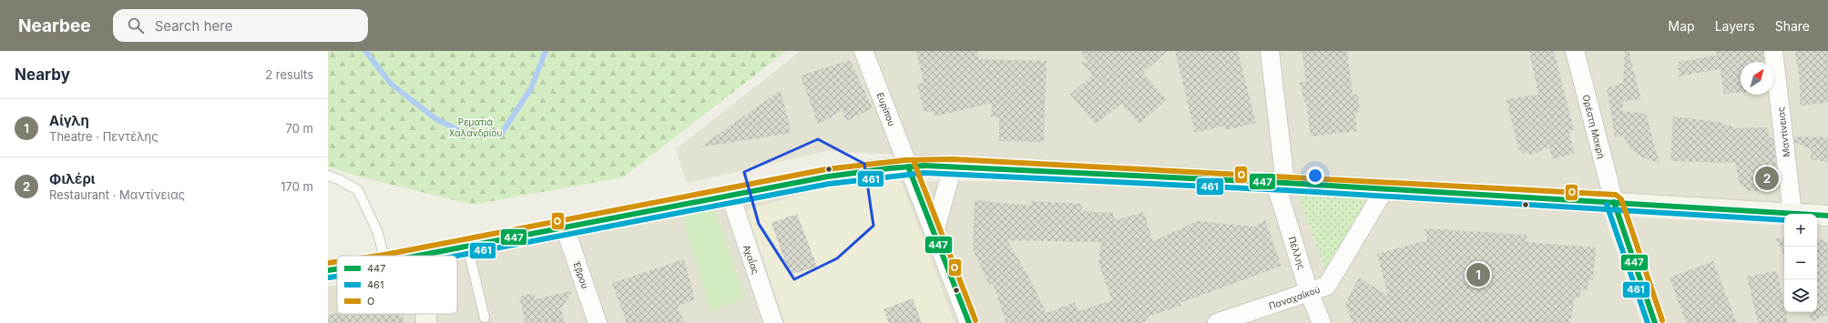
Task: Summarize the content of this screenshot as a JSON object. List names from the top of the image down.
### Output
{
  "streets": {
    "street": [
      "Ευρίπου",
      "Ορέστη Μακρή",
      "Μαντίνειας",
      "Πέλλης",
      "Αχαΐας",
      "Έβρου",
      "Παναχαϊκού"
    ]
  },
  "crossings": [
    ["Πέλλης", "Παναχαϊκού"]
  ],
  "parks": ["Ρεματιά Χαλανδρίου"],
  "lines": ["transit line Ο", "transit line 447", "transit line 461"],
  "legend": ["447", "461", "Ο"],
  "north": "top right",
  "page": {
    "header": "Nearbee",
    "search": "Search here",
    "nav": ["Map", "Layers", "Share"],
    "heading": ["Nearby", "2 results"],
    "list": [
      {
        "mark": "1",
        "name": "Αίγλη",
        "note": "Theatre · Πεντέλης",
        "value": "70 m"
      },
      {
        "mark": "2",
        "name": "Φιλέρι",
        "note": "Restaurant · Μαντίνειας",
        "value": "170 m"
      }
    ],
    "pins": ["2", "1"],
    "map_buttons": ["+", "−"]
  }
}
